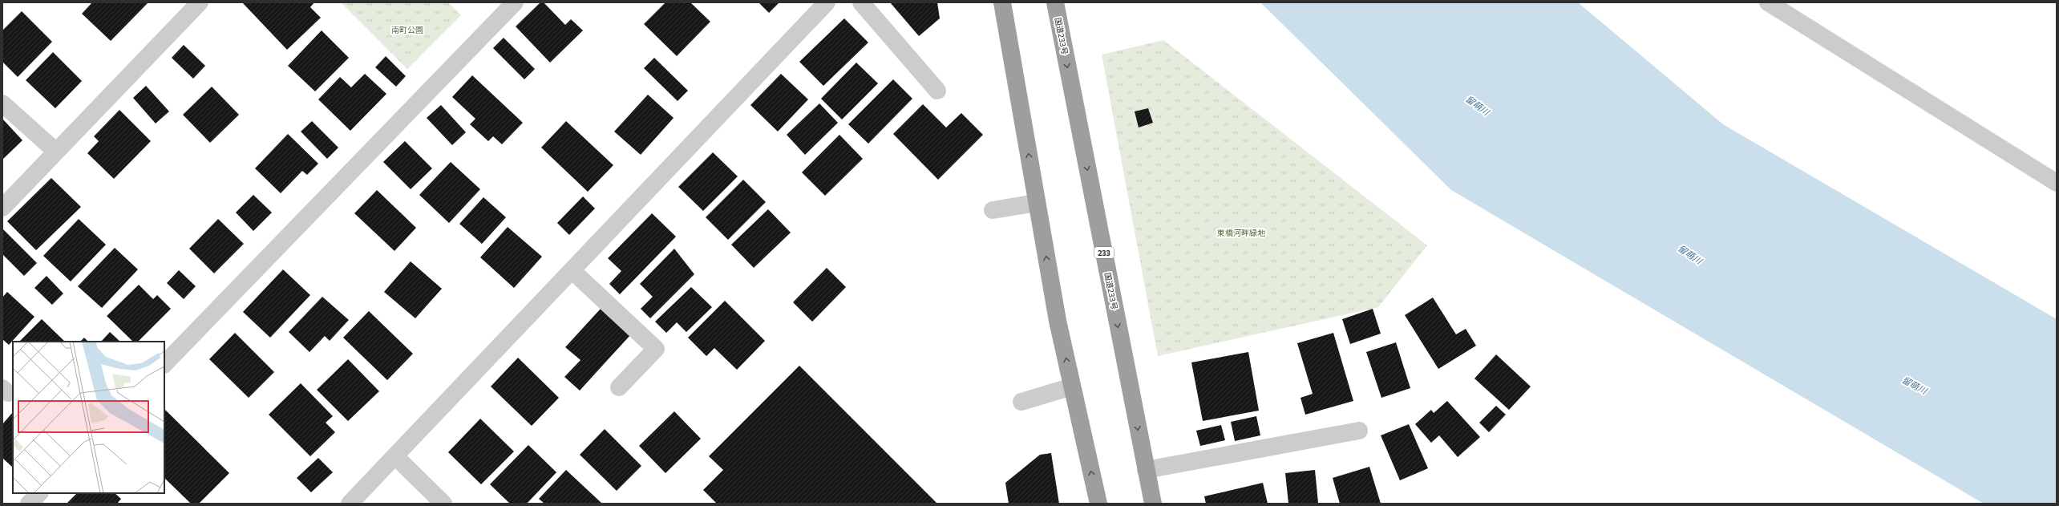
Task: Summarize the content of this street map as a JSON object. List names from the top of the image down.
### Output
{
  "streets": {
    "highway": ["国道233号", "233"]
  },
  "water": ["留萌川"],
  "parks": ["南町公園", "東橋河畔緑地"]
}
